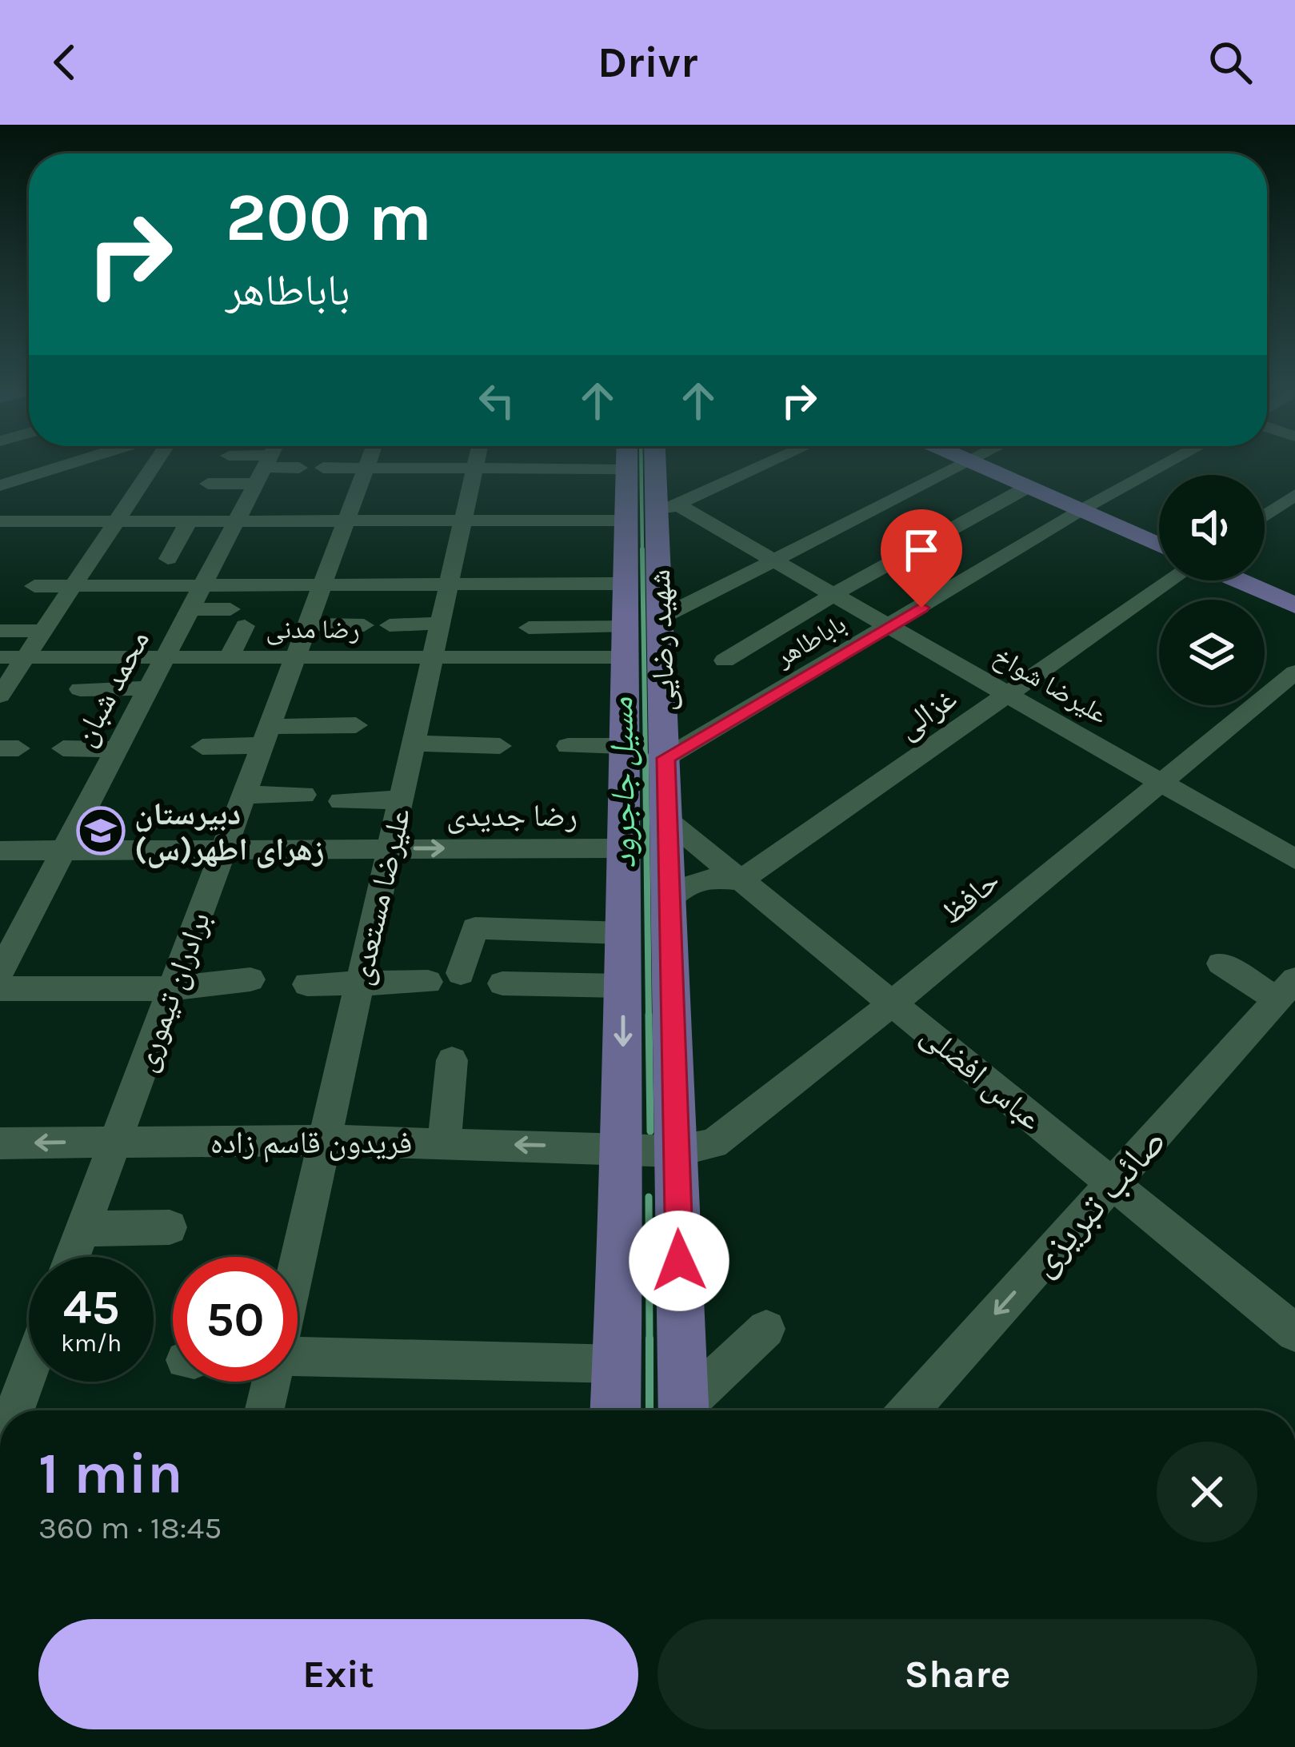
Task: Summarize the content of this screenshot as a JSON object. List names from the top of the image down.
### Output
{
  "streets": {
    "main road": ["شهید رضایی"],
    "street": [
      "رضا مدنی",
      "باباطاهر",
      "علیرضا شواخ",
      "محمد شبان",
      "غزالی",
      "رضا جدیدی",
      "علیرضا مستعدی",
      "حافظ",
      "برادران تیموری",
      "عباس افضلی",
      "فریدون قاسم زاده",
      "صائب تبریزی"
    ]
  },
  "crossings": [
    ["رضا مدنی", "شهید رضایی"],
    ["رضا مدنی", "محمد شبان"],
    ["رضا مدنی", "علیرضا مستعدی"],
    ["رضا مدنی", "برادران تیموری"],
    ["باباطاهر", "شهید رضایی"],
    ["باباطاهر", "علیرضا شواخ"],
    ["شهید رضایی", "علیرضا شواخ"],
    ["شهید رضایی", "رضا جدیدی"],
    ["شهید رضایی", "حافظ"],
    ["شهید رضایی", "عباس افضلی"],
    ["شهید رضایی", "فریدون قاسم زاده"],
    ["علیرضا شواخ", "غزالی"],
    ["علیرضا شواخ", "حافظ"],
    ["محمد شبان", "رضا جدیدی"],
    ["غزالی", "عباس افضلی"],
    ["رضا جدیدی", "علیرضا مستعدی"],
    ["رضا جدیدی", "برادران تیموری"],
    ["علیرضا مستعدی", "فریدون قاسم زاده"],
    ["حافظ", "عباس افضلی"],
    ["حافظ", "فریدون قاسم زاده"],
    ["برادران تیموری", "فریدون قاسم زاده"],
    ["عباس افضلی", "صائب تبریزی"]
  ],
  "one_way": ["صائب تبریزی"],
  "water": ["مسیل جاجرود"],
  "places": {
    "school or university": ["دبیرستان زهرای اطهر(س)"]
  },
  "page": {
    "header": "Drivr",
    "turn": ["200 m", "باباطاهر"],
    "speed": "45 km/h",
    "limit": "50",
    "heading": ["1 min", "360 m · 18:45"],
    "buttons": ["Exit", "Share"]
  }
}
